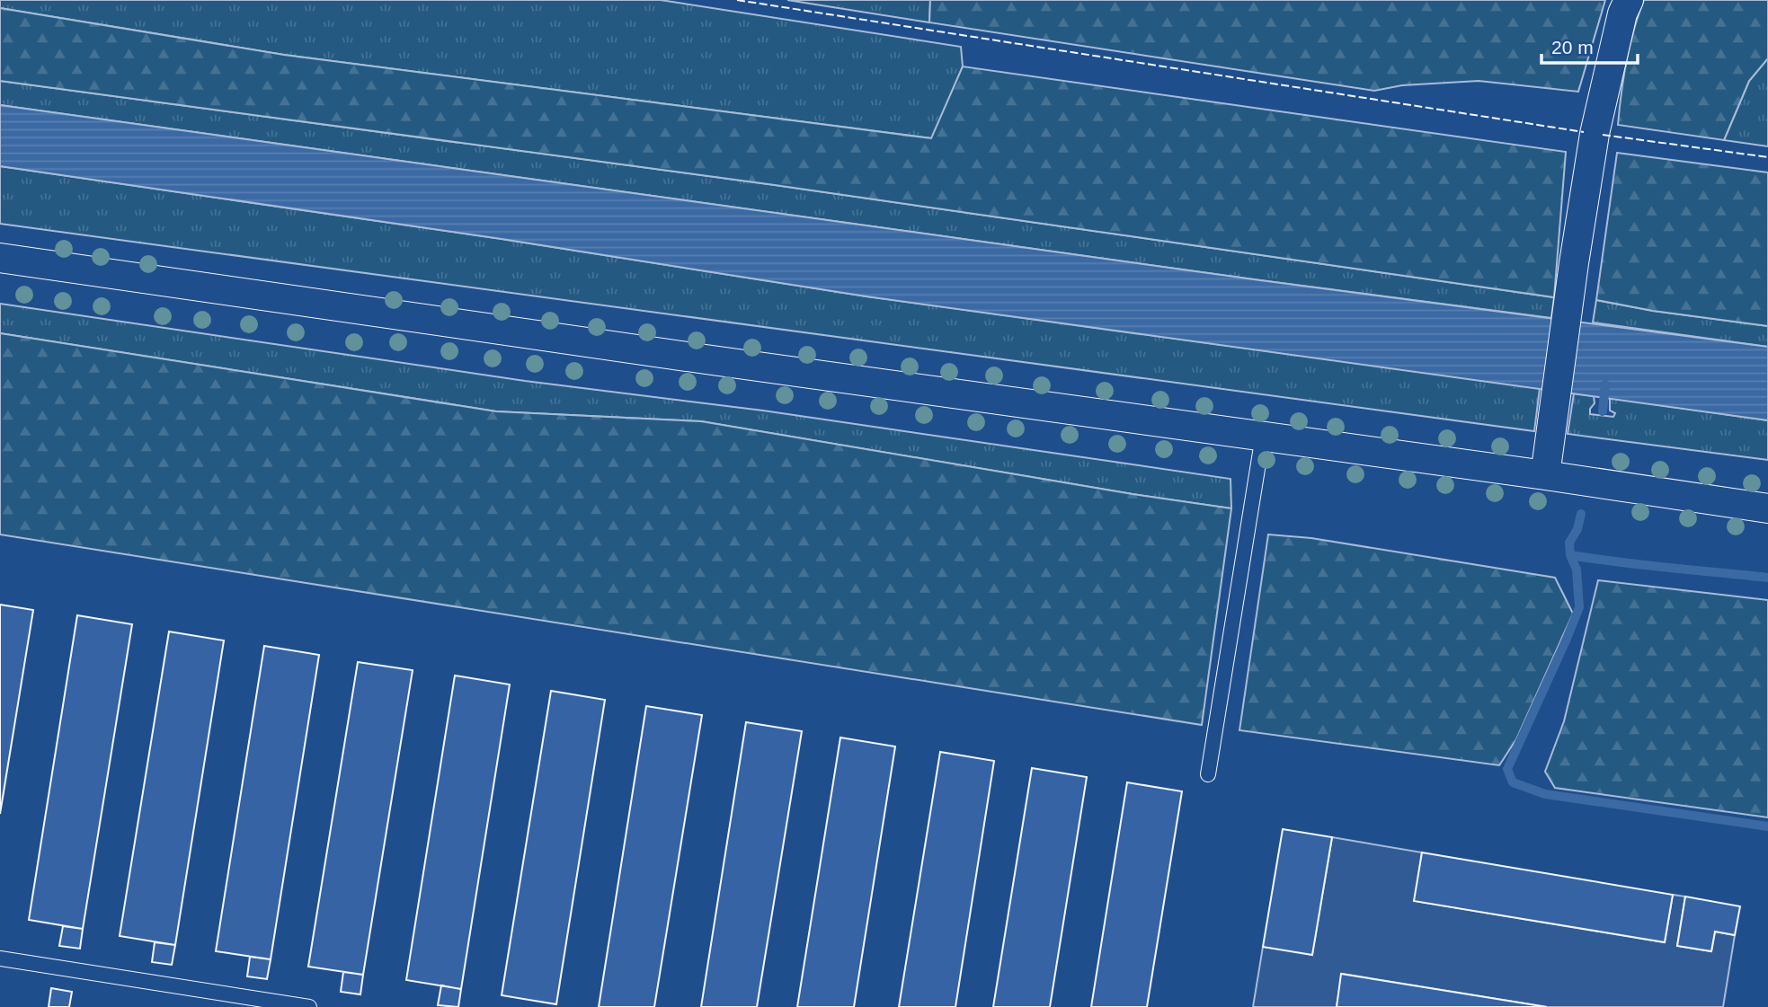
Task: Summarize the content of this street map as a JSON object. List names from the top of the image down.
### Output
{
  "scale_bar": "20 m"
}
